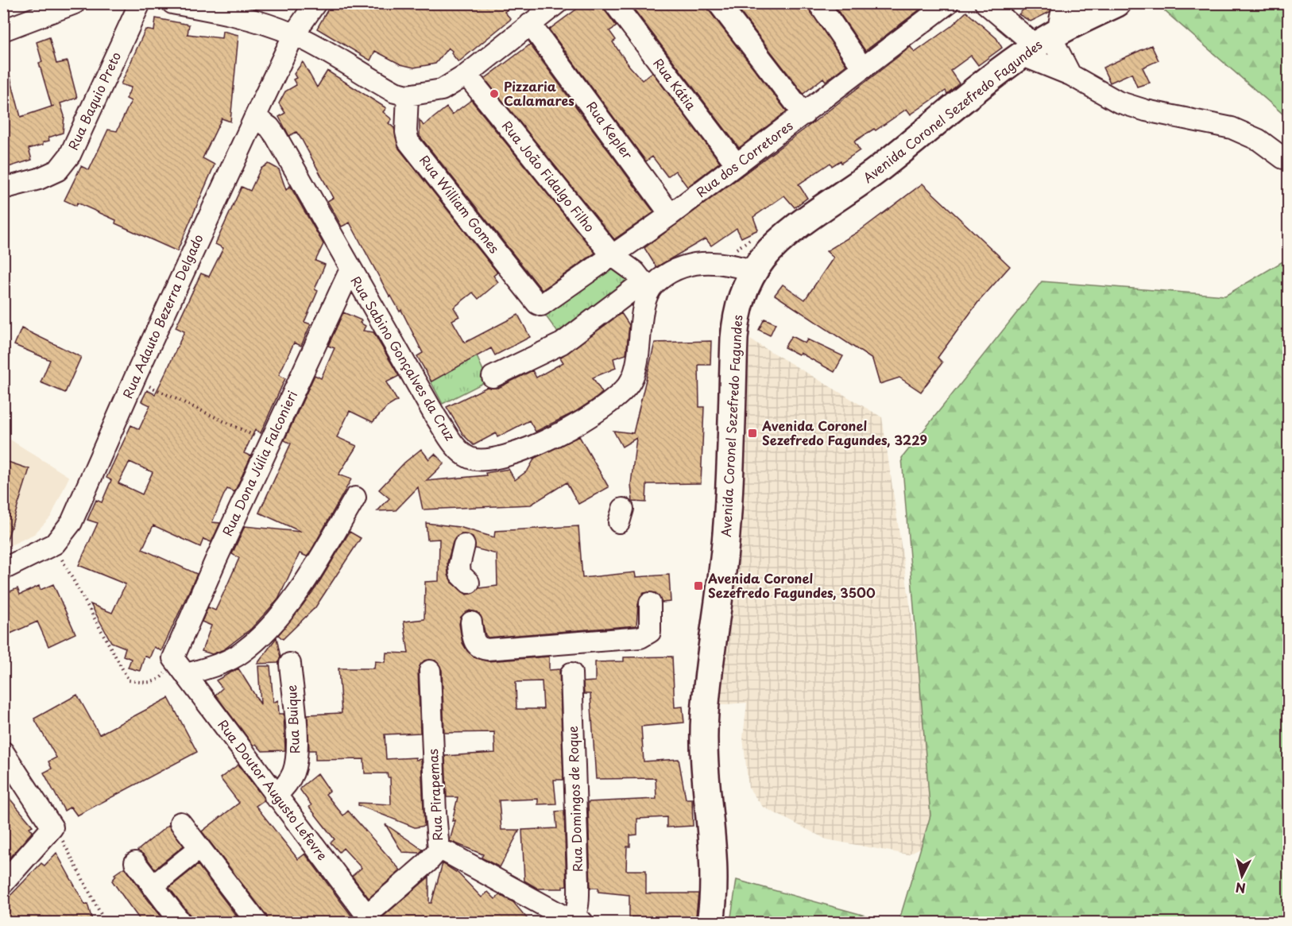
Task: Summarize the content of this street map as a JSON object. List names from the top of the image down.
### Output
{
  "streets": {
    "main road": ["Avenida Coronel Sezefredo Fagundes"],
    "street": [
      "Rua Kátia",
      "Rua Baquio Preto",
      "Rua Kepler",
      "Rua dos Corretores",
      "Rua João Fidalgo Filho",
      "Rua William Gomes",
      "Rua Adauto Bezerra Delgado",
      "Rua Sabino Gonçalves da Cruz",
      "Rua Dona Júlia Falconieri",
      "Rua Buique",
      "Rua Doutor Augusto Lefevre",
      "Rua Pirapemas",
      "Rua Domingos de Roque"
    ]
  },
  "crossings": [
    ["Rua Kátia", "Rua dos Corretores"],
    ["Rua Kepler", "Rua dos Corretores"],
    ["Rua dos Corretores", "Rua João Fidalgo Filho"],
    ["Rua dos Corretores", "Rua William Gomes"],
    ["Rua Adauto Bezerra Delgado", "Rua Sabino Gonçalves da Cruz"],
    ["Rua Sabino Gonçalves da Cruz", "Rua Dona Júlia Falconieri"],
    ["Rua Dona Júlia Falconieri", "Rua Doutor Augusto Lefevre"],
    ["Rua Buique", "Rua Doutor Augusto Lefevre"],
    ["Rua Doutor Augusto Lefevre", "Rua Pirapemas"]
  ],
  "places": {
    "other": ["Pizzaria Calamares"],
    "transit": ["Avenida Coronel Sezefredo Fagundes, 3229", "Avenida Coronel Sezefredo Fagundes, 3500"]
  },
  "north": "bottom"
}
